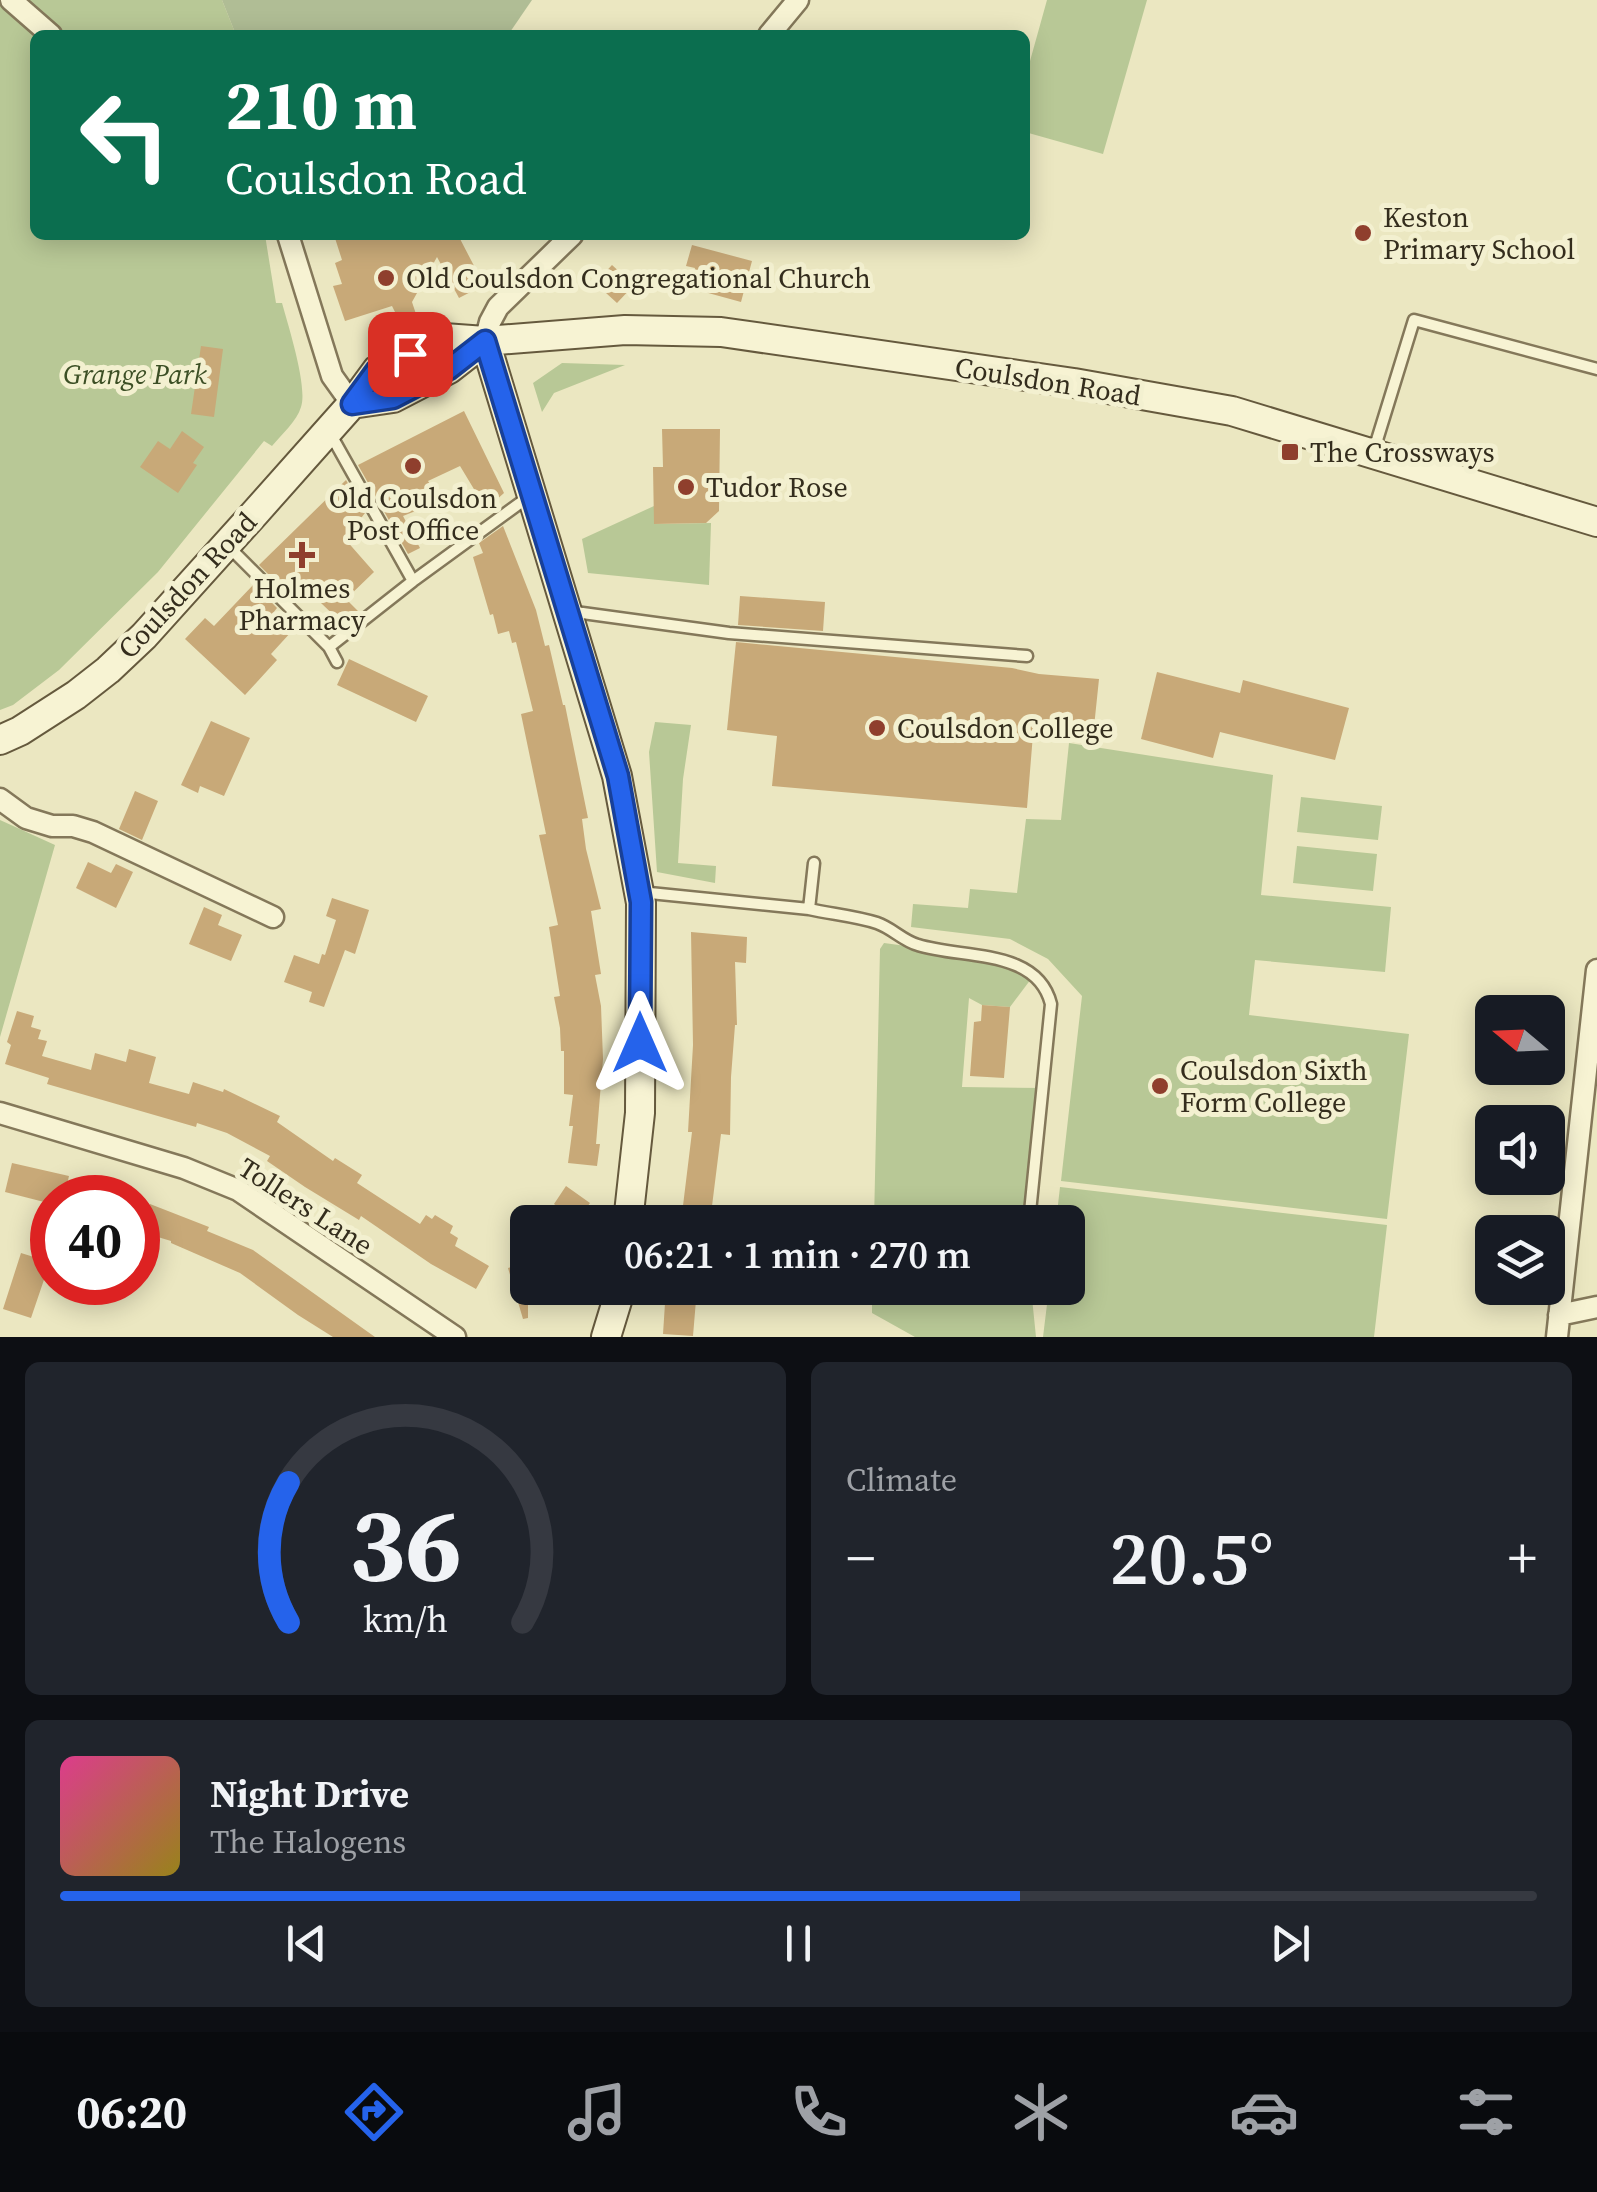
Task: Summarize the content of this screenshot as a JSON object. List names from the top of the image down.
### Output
{
  "streets": {
    "main road": ["Coulsdon Road"],
    "street": ["Tollers Lane"]
  },
  "parks": ["Grange Park"],
  "places": {
    "other": [
      "Keston Primary School",
      "Old Coulsdon Congregational Church",
      "Old Coulsdon Post Office",
      "Tudor Rose",
      "Coulsdon College",
      "Coulsdon Sixth Form College"
    ],
    "transit": ["The Crossways"],
    "health": ["Holmes Pharmacy"]
  },
  "north": "left",
  "page": {
    "turn": ["210 m", "Coulsdon Road"],
    "limit": "40",
    "trip": "06:21 · 1 min · 270 m",
    "tile": "Climate",
    "heat": ["−", "20.5°", "+"],
    "song": ["Night Drive", "The Halogens"],
    "tabs": "06:20",
    "gauge": ["36", "km/h"]
  }
}
